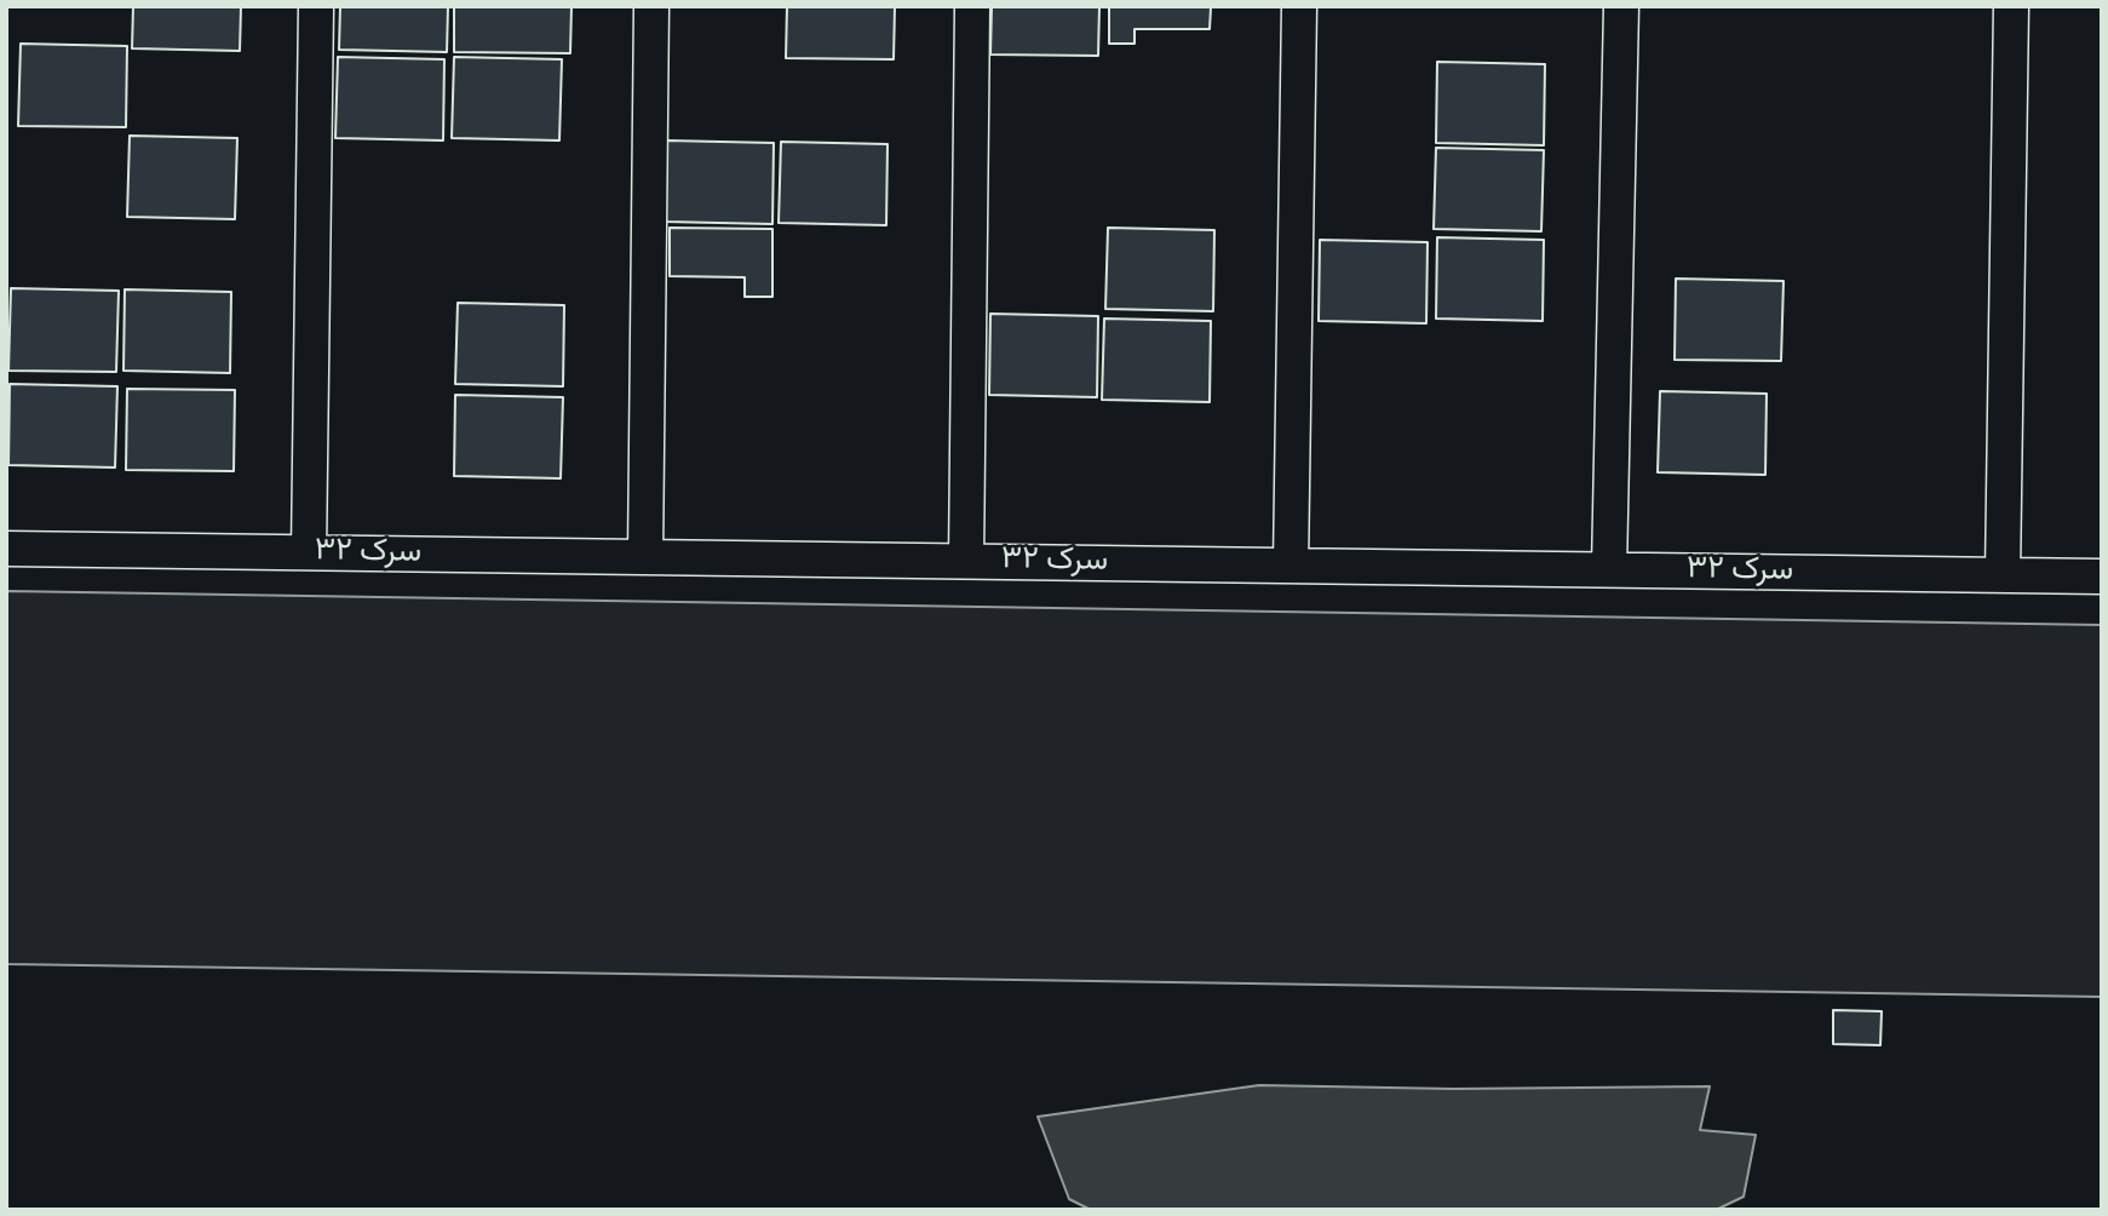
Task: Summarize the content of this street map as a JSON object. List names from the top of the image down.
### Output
{
  "streets": {
    "street": ["سرک ۳۲"]
  }
}
